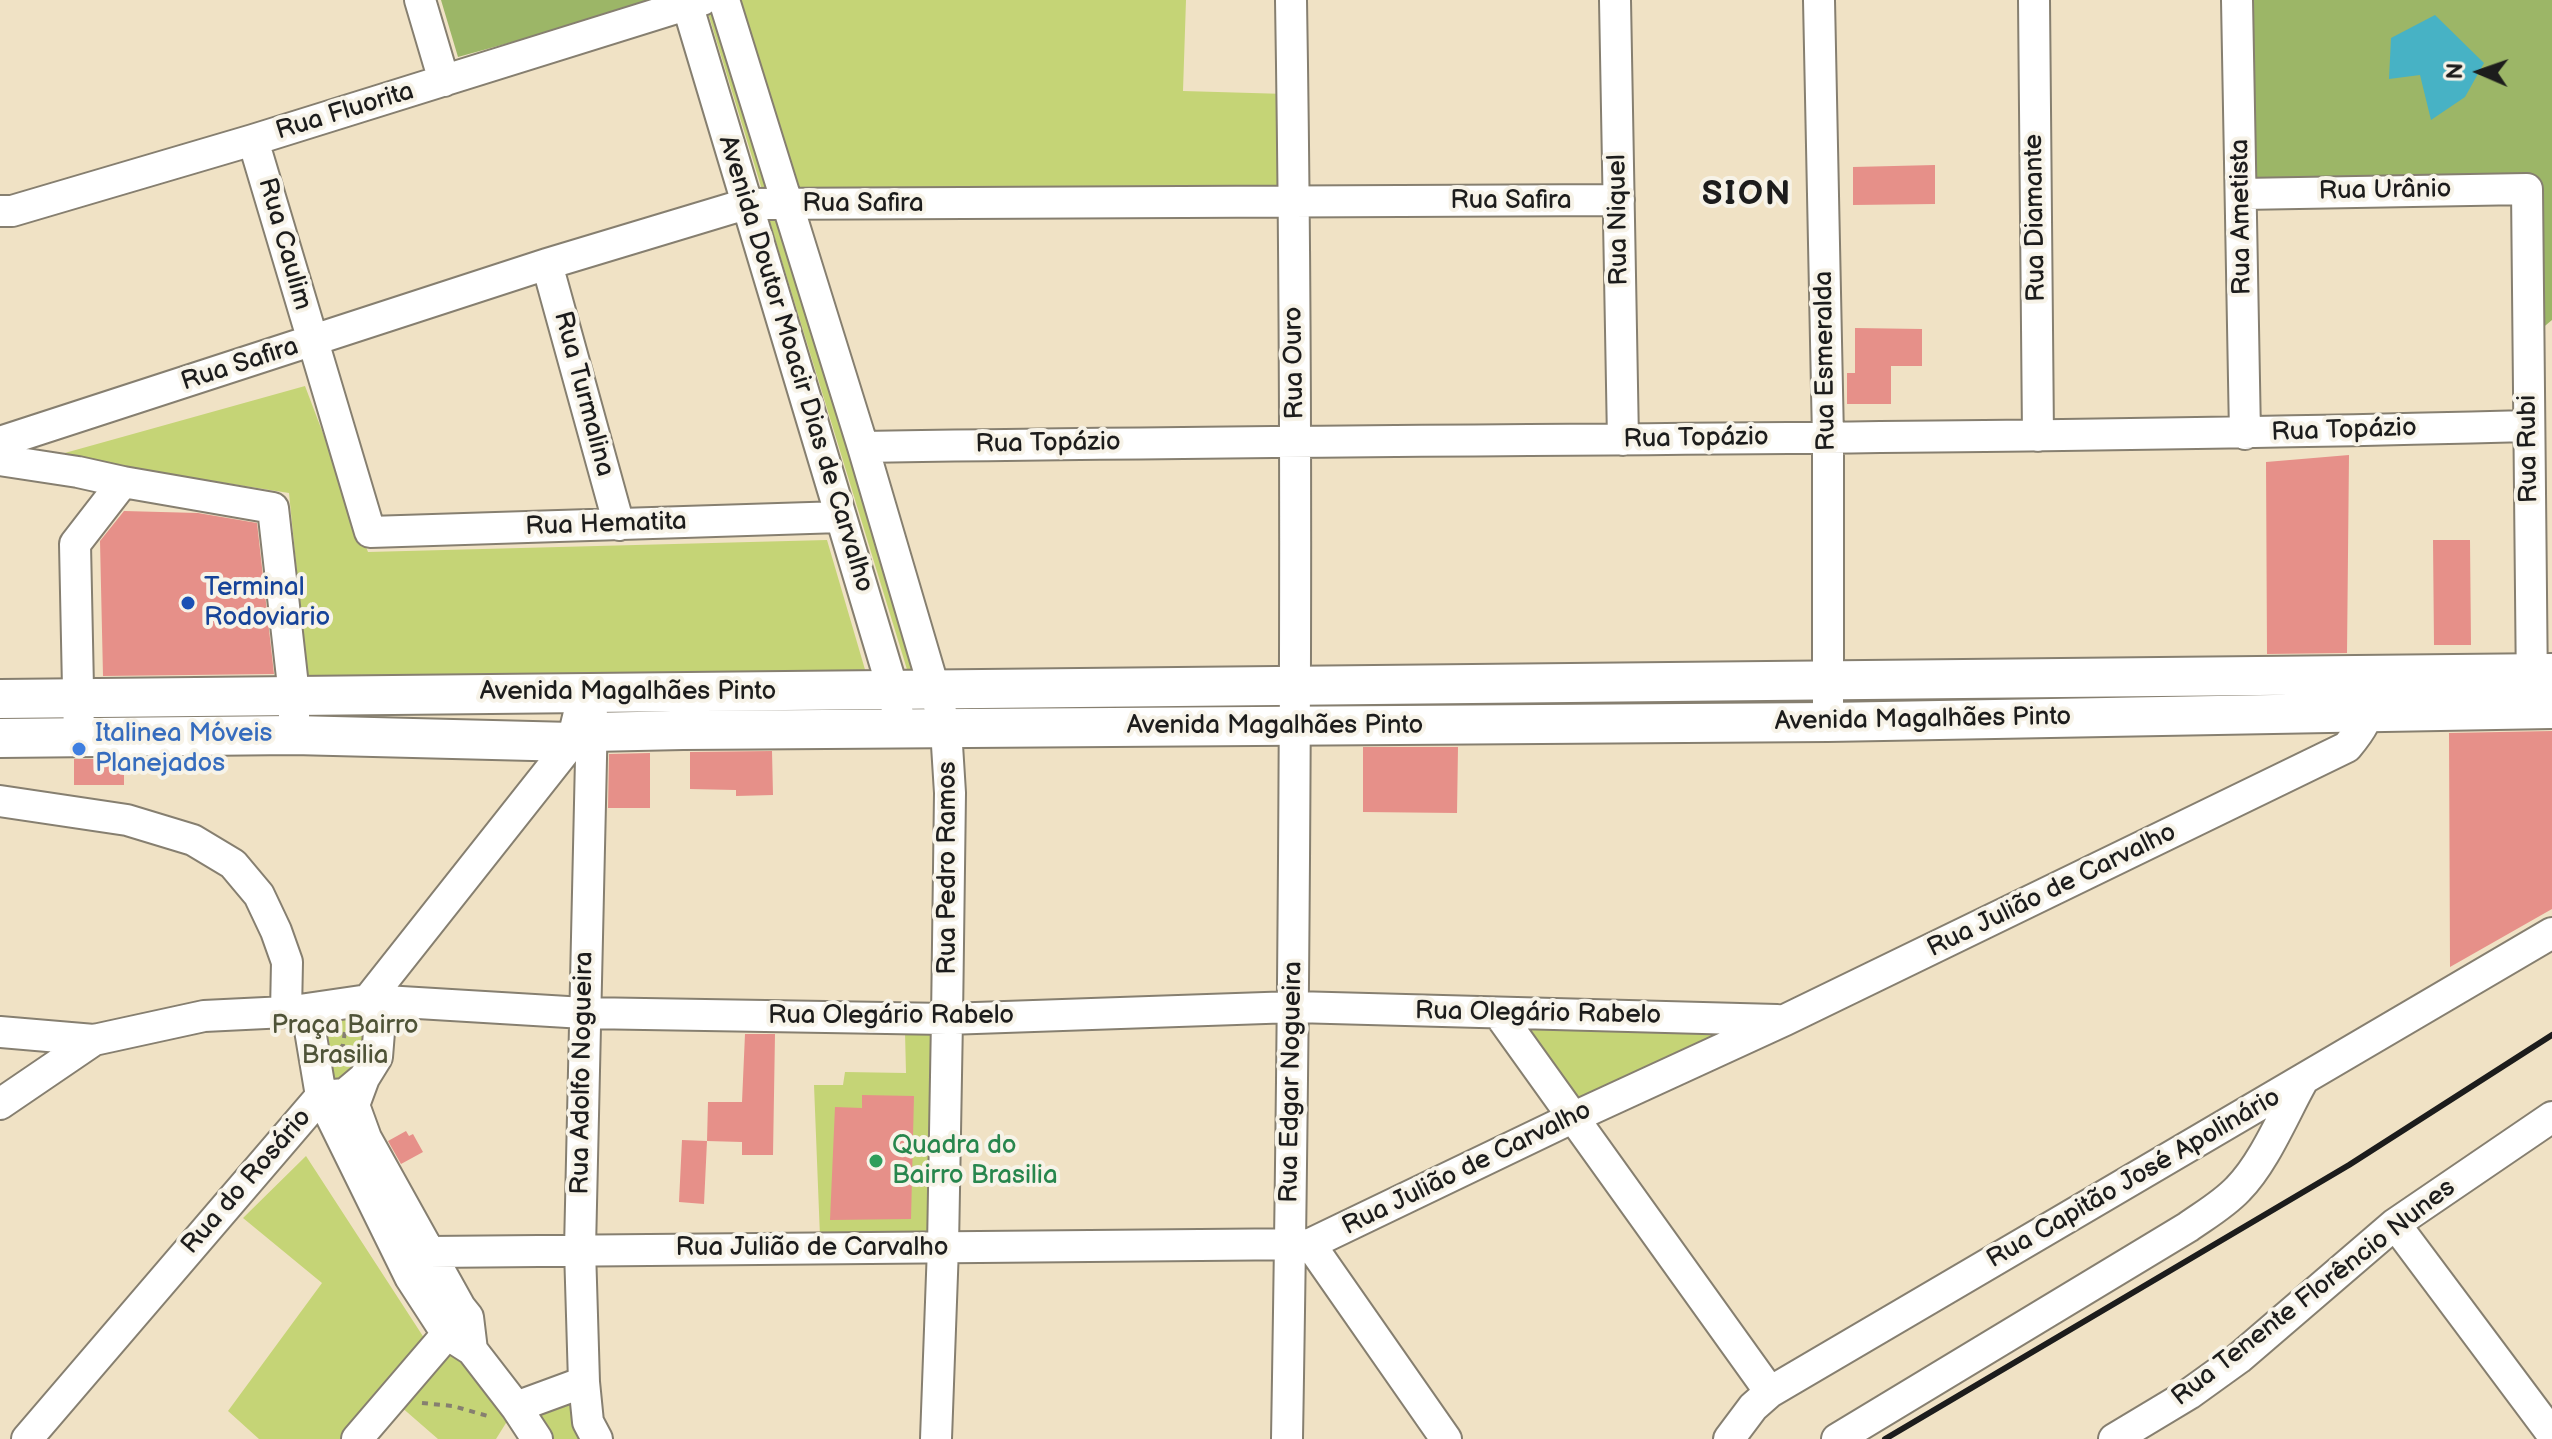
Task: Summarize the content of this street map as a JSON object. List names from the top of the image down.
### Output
{
  "streets": {
    "main road": ["Avenida Magalhães Pinto"],
    "street": [
      "Rua Fluorita",
      "Rua Urânio",
      "Rua Safira",
      "Rua Ametista",
      "Rua Diamante",
      "Rua Niquel",
      "Rua Caulim",
      "Rua Esmeralda",
      "Rua Ouro",
      "Avenida Doutor Moacir Dias de Carvalho",
      "Rua Turmalina",
      "Rua Topázio",
      "Rua Rubi",
      "Rua Hematita",
      "Rua Pedro Ramos",
      "Rua Julião de Carvalho",
      "Rua Olegário Rabelo",
      "Rua Adolfo Nogueira",
      "Rua Edgar Nogueira",
      "Rua Capitão José Apolinário",
      "Rua do Rosário",
      "Rua Tenente Florêncio Nunes"
    ]
  },
  "crossings": [
    ["Rua Fluorita", "Rua Caulim"],
    ["Rua Fluorita", "Avenida Doutor Moacir Dias de Carvalho"],
    ["Rua Urânio", "Rua Ametista"],
    ["Rua Urânio", "Rua Rubi"],
    ["Rua Safira", "Rua Niquel"],
    ["Rua Safira", "Rua Caulim"],
    ["Rua Safira", "Rua Ouro"],
    ["Rua Safira", "Avenida Doutor Moacir Dias de Carvalho"],
    ["Rua Safira", "Rua Turmalina"],
    ["Rua Ametista", "Rua Topázio"],
    ["Rua Diamante", "Rua Topázio"],
    ["Rua Niquel", "Rua Topázio"],
    ["Rua Caulim", "Rua Hematita"],
    ["Rua Esmeralda", "Rua Topázio"],
    ["Rua Esmeralda", "Avenida Magalhães Pinto"],
    ["Rua Ouro", "Rua Topázio"],
    ["Rua Ouro", "Avenida Magalhães Pinto"],
    ["Rua Ouro", "Rua Edgar Nogueira"],
    ["Avenida Doutor Moacir Dias de Carvalho", "Rua Topázio"],
    ["Avenida Doutor Moacir Dias de Carvalho", "Rua Hematita"],
    ["Avenida Doutor Moacir Dias de Carvalho", "Avenida Magalhães Pinto"],
    ["Avenida Doutor Moacir Dias de Carvalho", "Rua Pedro Ramos"],
    ["Rua Turmalina", "Rua Hematita"],
    ["Rua Topázio", "Rua Rubi"],
    ["Rua Rubi", "Avenida Magalhães Pinto"],
    ["Avenida Magalhães Pinto", "Rua Pedro Ramos"],
    ["Avenida Magalhães Pinto", "Rua Julião de Carvalho"],
    ["Avenida Magalhães Pinto", "Rua Adolfo Nogueira"],
    ["Avenida Magalhães Pinto", "Rua Edgar Nogueira"],
    ["Rua Pedro Ramos", "Rua Julião de Carvalho"],
    ["Rua Pedro Ramos", "Rua Olegário Rabelo"],
    ["Rua Julião de Carvalho", "Rua Olegário Rabelo"],
    ["Rua Julião de Carvalho", "Rua Adolfo Nogueira"],
    ["Rua Julião de Carvalho", "Rua Edgar Nogueira"],
    ["Rua Olegário Rabelo", "Rua Adolfo Nogueira"],
    ["Rua Olegário Rabelo", "Rua Edgar Nogueira"]
  ],
  "districts": ["SION"],
  "parks": ["Praça Bairro Brasilia"],
  "places": ["Terminal Rodoviario", "Italinea Móveis Planejados", "Quadra do Bairro Brasilia"],
  "north": "left"
}
